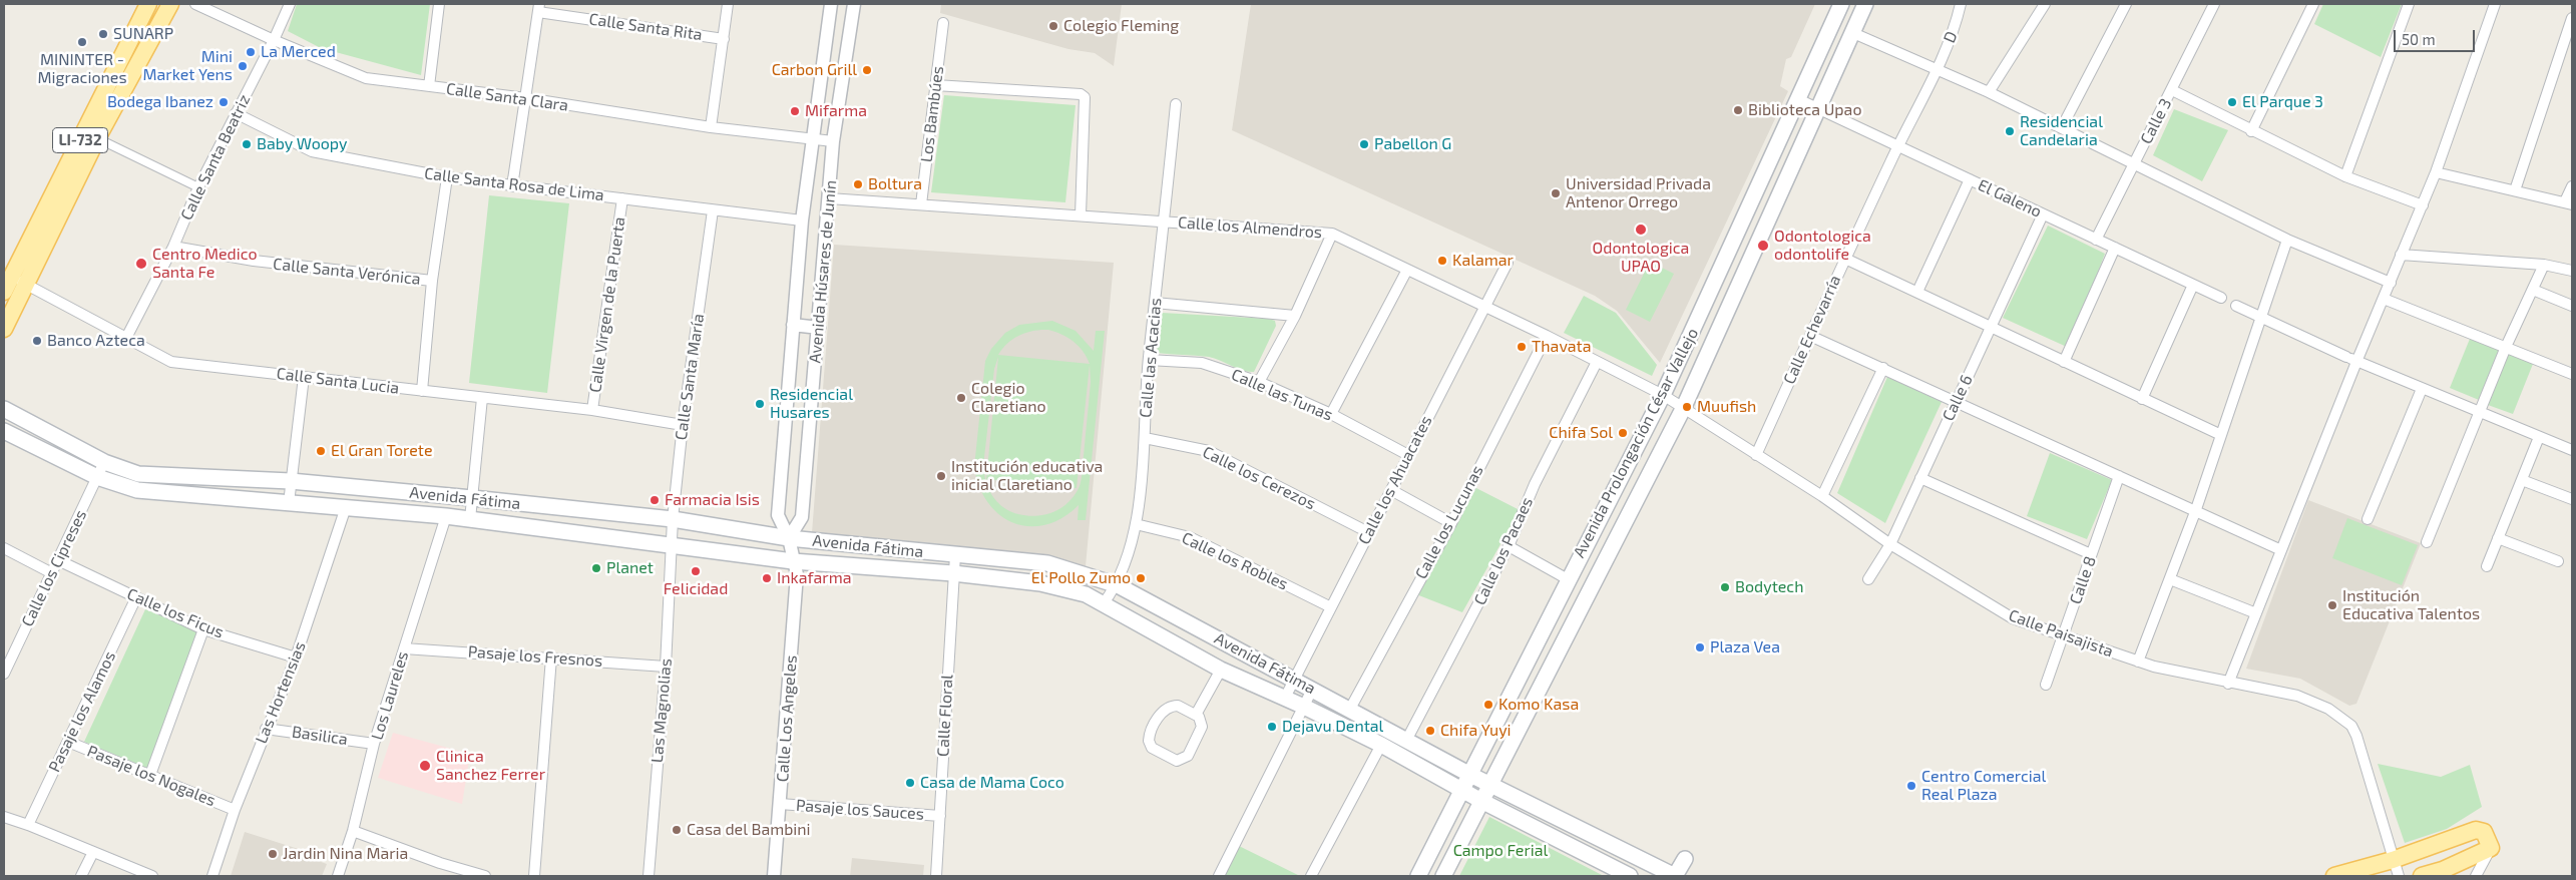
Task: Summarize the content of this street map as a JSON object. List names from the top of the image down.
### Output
{
  "streets": {
    "main road": ["LI-732", "Avenida Prolongación César Vallejo", "Avenida Fátima"],
    "street": [
      "Calle Santa Rita",
      "D",
      "Calle Santa Clara",
      "Los Bambúes",
      "Calle 3",
      "Calle Santa Beatriz",
      "Calle Santa Rosa de Lima",
      "El Galeno",
      "Calle los Almendros",
      "Calle Santa Verónica",
      "Avenida Húsares de Junín",
      "Calle Virgen de la Puerta",
      "Calle Echevarría",
      "Calle las Acacias",
      "Calle Santa María",
      "Calle Santa Lucia",
      "Calle las Tunas",
      "Calle 6",
      "Calle los Cerezos",
      "Calle los Ahuacates",
      "Calle los Lucunas",
      "Calle los Pacaes",
      "Calle los Robles",
      "Calle los Cipreses",
      "Calle 8",
      "Calle los Ficus",
      "Calle Paisajista",
      "Pasaje los Fresnos",
      "Las Hortensias",
      "Los Laureles",
      "Las Magnolias",
      "Pasaje los Alamos",
      "Calle Floral",
      "Calle Los Angeles",
      "Basilica",
      "Pasaje los Nogales",
      "Pasaje los Sauces"
    ]
  },
  "crossings": [
    ["D", "Calle Echevarría"],
    ["Calle Santa Clara", "Calle Santa Beatriz"],
    ["Calle Santa Clara", "Avenida Húsares de Junín"],
    ["Los Bambúes", "Calle los Almendros"],
    ["Calle 3", "El Galeno"],
    ["LI-732", "Calle Santa Lucia"],
    ["Calle Santa Beatriz", "Calle Santa Rosa de Lima"],
    ["Calle Santa Beatriz", "Calle Santa Verónica"],
    ["Calle Santa Beatriz", "Calle Santa Lucia"],
    ["Calle Santa Rosa de Lima", "Avenida Húsares de Junín"],
    ["Calle Santa Rosa de Lima", "Calle Virgen de la Puerta"],
    ["Calle Santa Rosa de Lima", "Calle Santa María"],
    ["El Galeno", "Calle Echevarría"],
    ["El Galeno", "Calle 6"],
    ["El Galeno", "Avenida Prolongación César Vallejo"],
    ["Calle los Almendros", "Avenida Húsares de Junín"],
    ["Calle los Almendros", "Calle las Acacias"],
    ["Calle los Almendros", "Avenida Prolongación César Vallejo"],
    ["Calle los Almendros", "Calle los Ahuacates"],
    ["Calle los Almendros", "Calle los Lucunas"],
    ["Calle los Almendros", "Calle los Pacaes"],
    ["Calle los Almendros", "Calle Paisajista"],
    ["Avenida Húsares de Junín", "Avenida Fátima"],
    ["Avenida Húsares de Junín", "Calle Los Angeles"],
    ["Calle Virgen de la Puerta", "Calle Santa Lucia"],
    ["Calle Echevarría", "Calle Paisajista"],
    ["Calle las Acacias", "Calle las Tunas"],
    ["Calle las Acacias", "Calle los Cerezos"],
    ["Calle las Acacias", "Avenida Fátima"],
    ["Calle las Acacias", "Calle los Robles"],
    ["Calle Santa María", "Calle Santa Lucia"],
    ["Calle Santa María", "Avenida Fátima"],
    ["Calle Santa María", "Las Magnolias"],
    ["Calle las Tunas", "Calle los Ahuacates"],
    ["Calle 6", "Calle Paisajista"],
    ["Avenida Prolongación César Vallejo", "Avenida Fátima"],
    ["Avenida Prolongación César Vallejo", "Calle Paisajista"],
    ["Calle los Cerezos", "Calle los Ahuacates"],
    ["Calle los Ahuacates", "Avenida Fátima"],
    ["Calle los Ahuacates", "Calle los Robles"],
    ["Avenida Fátima", "Calle los Lucunas"],
    ["Avenida Fátima", "Calle los Pacaes"],
    ["Avenida Fátima", "Calle los Cipreses"],
    ["Avenida Fátima", "Las Hortensias"],
    ["Avenida Fátima", "Los Laureles"],
    ["Avenida Fátima", "Las Magnolias"],
    ["Avenida Fátima", "Calle Floral"],
    ["Avenida Fátima", "Calle Los Angeles"],
    ["Calle los Cipreses", "Calle los Ficus"],
    ["Calle 8", "Calle Paisajista"],
    ["Calle los Ficus", "Las Hortensias"],
    ["Calle los Ficus", "Pasaje los Alamos"],
    ["Pasaje los Fresnos", "Los Laureles"],
    ["Pasaje los Fresnos", "Las Magnolias"],
    ["Las Hortensias", "Basilica"],
    ["Las Hortensias", "Pasaje los Nogales"],
    ["Los Laureles", "Basilica"],
    ["Pasaje los Alamos", "Pasaje los Nogales"],
    ["Calle Floral", "Pasaje los Sauces"],
    ["Calle Los Angeles", "Pasaje los Sauces"]
  ],
  "parks": ["Campo Ferial"],
  "places": [
    "Colegio Fleming",
    "SUNARP",
    "MININTER - Migraciones",
    "La Merced",
    "Mini Market Yens",
    "Carbon Grill",
    "Bodega Ibanez",
    "El Parque 3",
    "Biblioteca Upao",
    "Mifarma",
    "Residencial Candelaria",
    "Baby Woopy",
    "Pabellon G",
    "Boltura",
    "Universidad Privada Antenor Orrego",
    "Odontologica UPAO",
    "Odontologica odontolife",
    "Kalamar",
    "Centro Medico Santa Fe",
    "Banco Azteca",
    "Thavata",
    "Colegio Claretiano",
    "Residencial Husares",
    "Muufish",
    "Chifa Sol",
    "El Gran Torete",
    "Institución educativa inicial Claretiano",
    "Farmacia Isis",
    "Planet",
    "Felicidad",
    "Inkafarma",
    "El Pollo Zumo",
    "Bodytech",
    "Institución Educativa Talentos",
    "Plaza Vea",
    "Komo Kasa",
    "Dejavu Dental",
    "Chifa Yuyi",
    "Clinica Sanchez Ferrer",
    "Casa de Mama Coco",
    "Centro Comercial Real Plaza",
    "Casa del Bambini",
    "Jardin Nina Maria"
  ],
  "scale_bar": "50 m"
}
